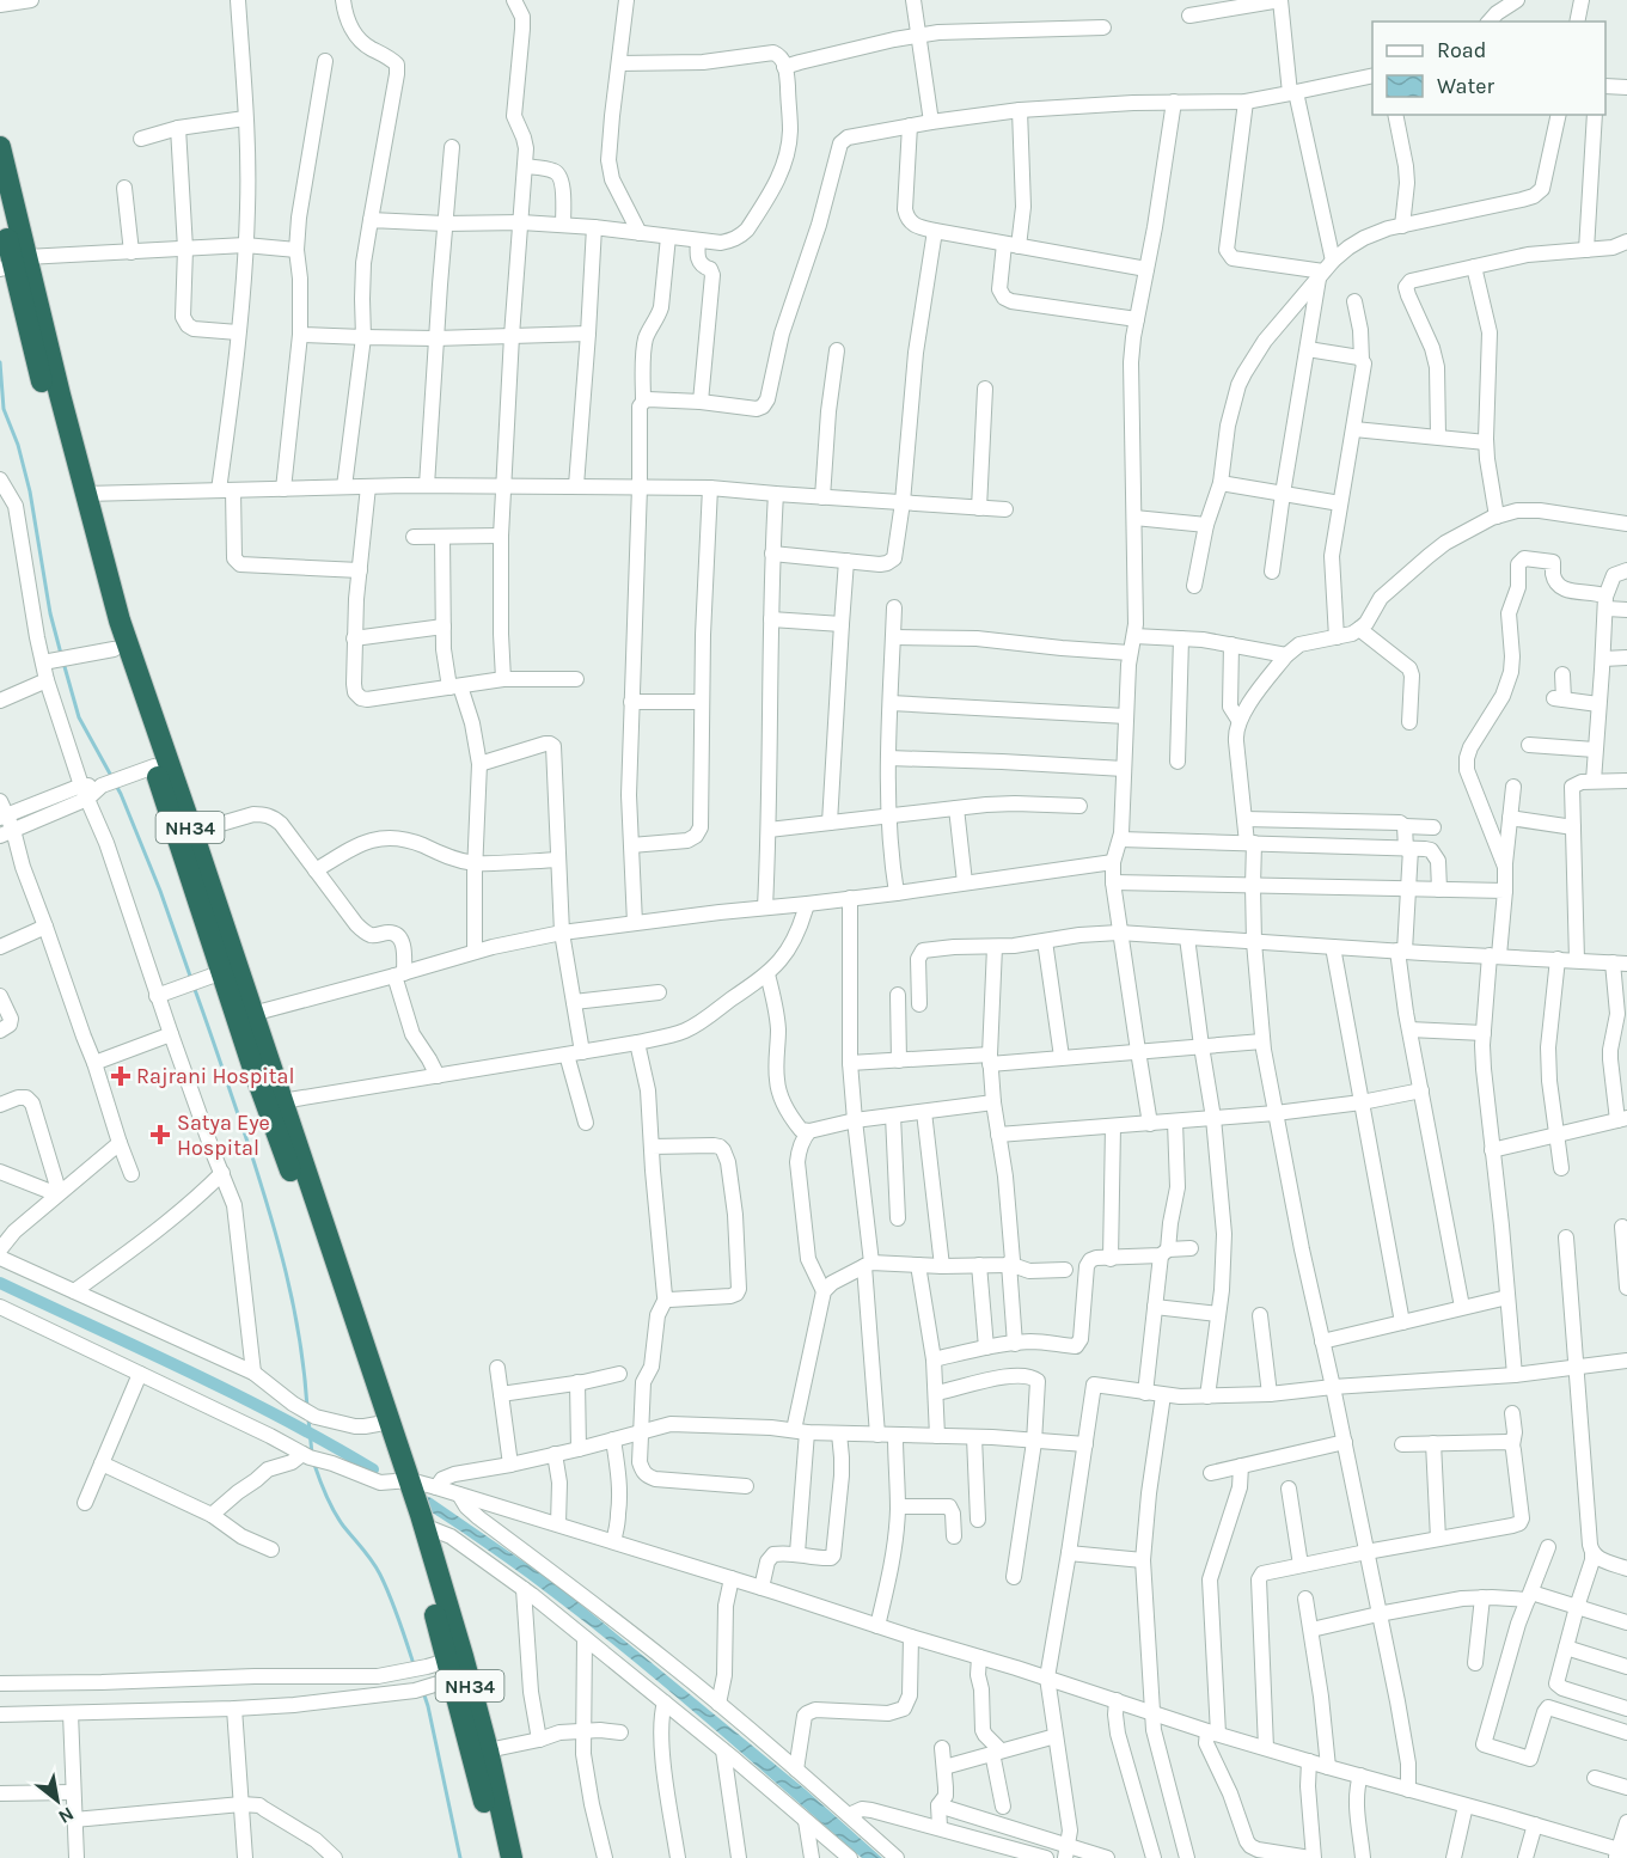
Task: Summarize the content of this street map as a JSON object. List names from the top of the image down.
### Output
{
  "streets": {
    "highway": ["NH34"]
  },
  "places": {
    "health": ["Rajrani Hospital", "Satya Eye Hospital"]
  },
  "legend": ["Road", "Water"],
  "north": "bottom right"
}
